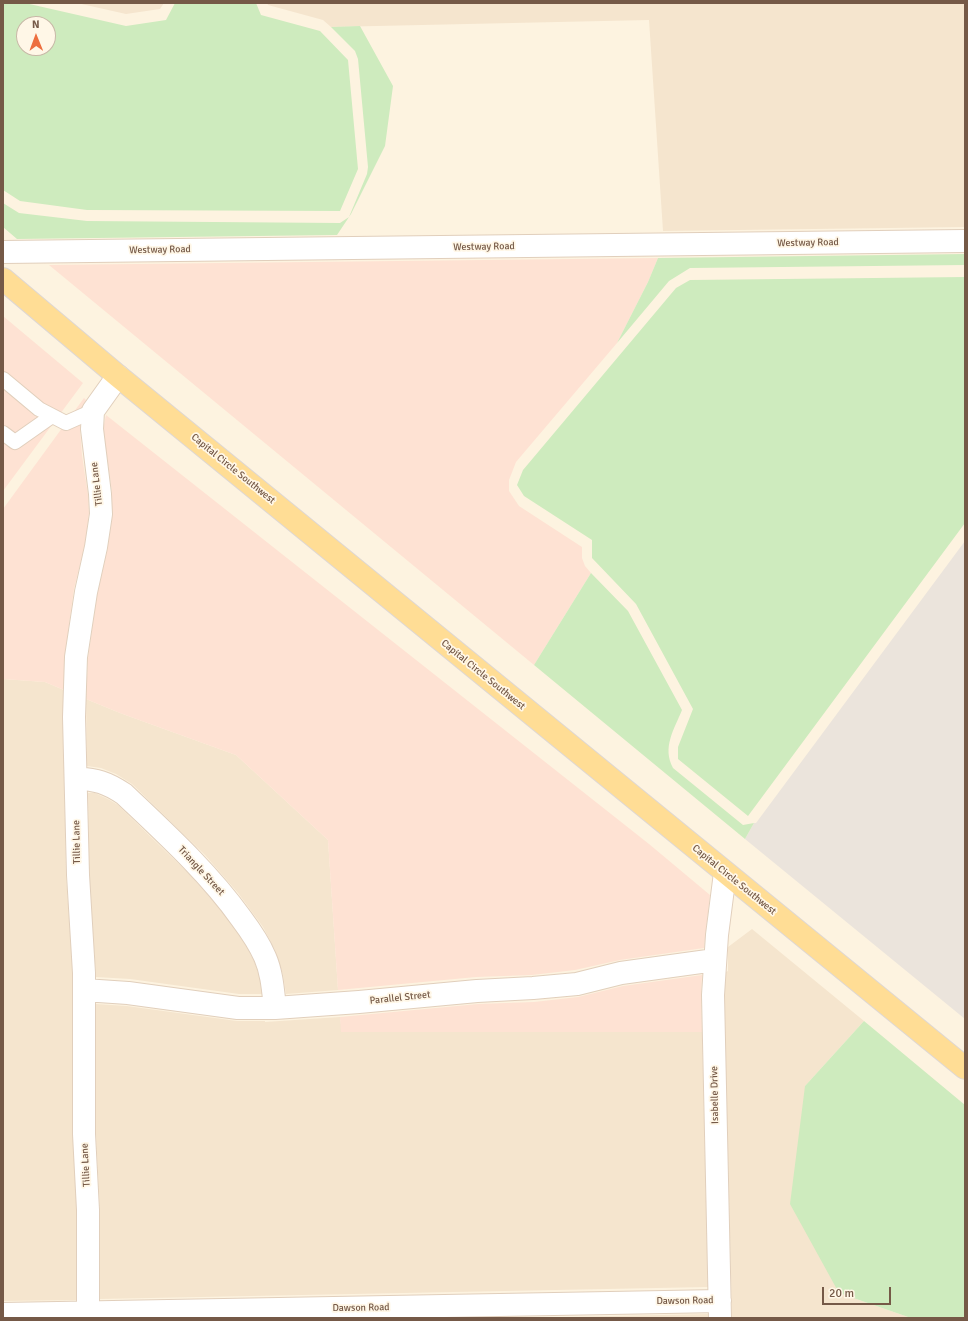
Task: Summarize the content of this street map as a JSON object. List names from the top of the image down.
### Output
{
  "streets": {
    "main road": ["Capital Circle Southwest"],
    "street": [
      "Westway Road",
      "Tillie Lane",
      "Triangle Street",
      "Parallel Street",
      "Isabelle Drive",
      "Dawson Road"
    ]
  },
  "crossings": [
    ["Capital Circle Southwest", "Isabelle Drive"],
    ["Tillie Lane", "Triangle Street"],
    ["Tillie Lane", "Parallel Street"],
    ["Tillie Lane", "Dawson Road"],
    ["Triangle Street", "Parallel Street"],
    ["Parallel Street", "Isabelle Drive"],
    ["Isabelle Drive", "Dawson Road"]
  ],
  "scale_bar": "20 m",
  "north": "top"
}
